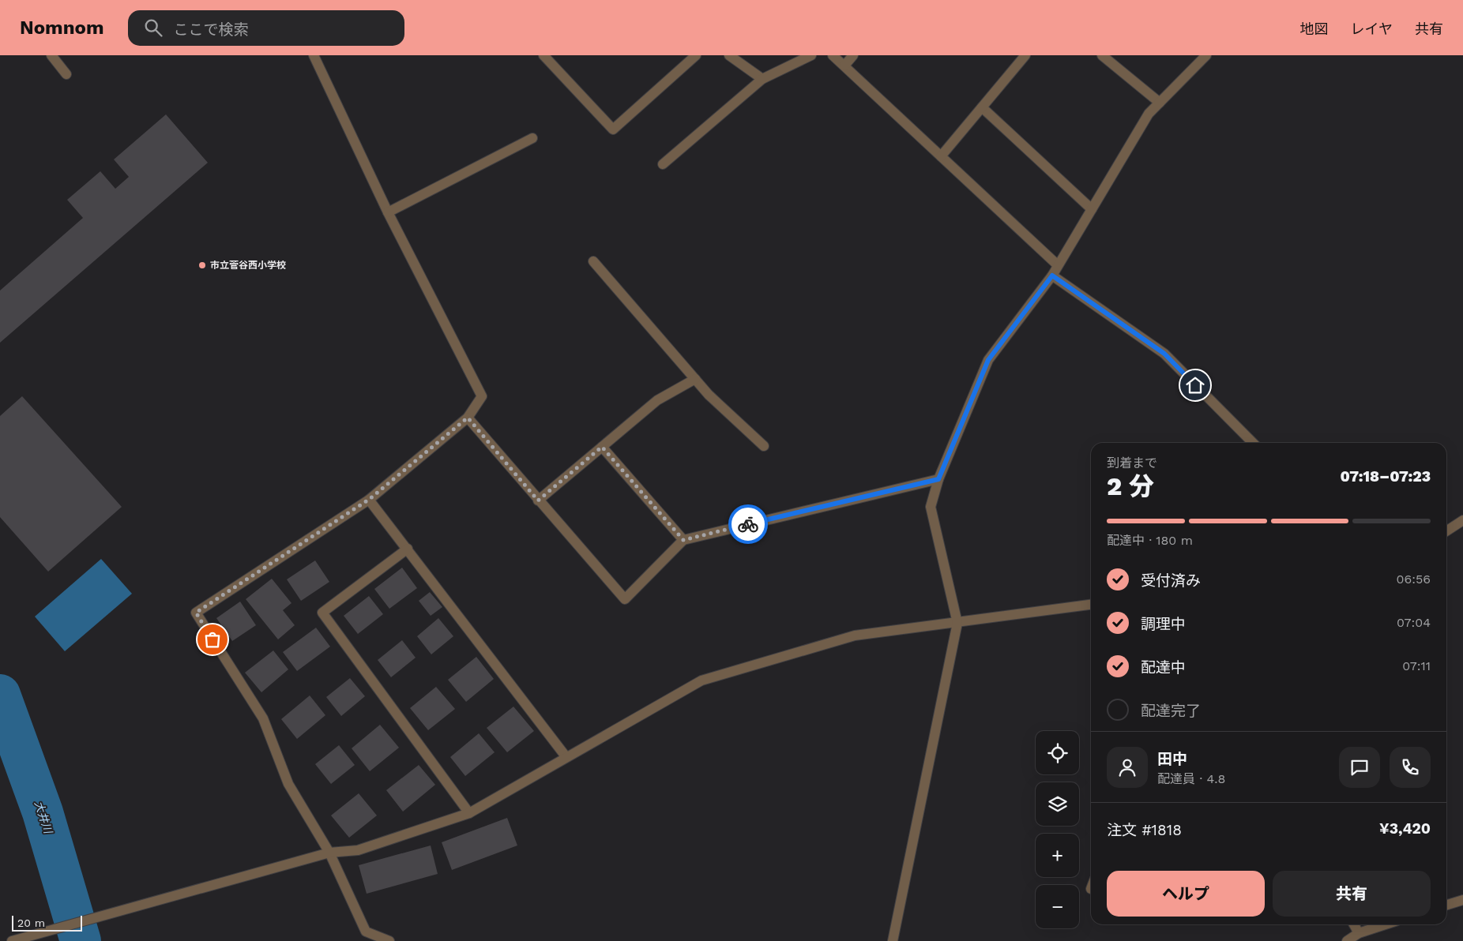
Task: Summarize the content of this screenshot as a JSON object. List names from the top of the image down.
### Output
{
  "water": ["大井川"],
  "places": ["市立菅谷西小学校"],
  "scale_bar": "20 m",
  "page": {
    "header": "Nomnom",
    "search": "ここで検索",
    "nav": ["地図", "レイヤ", "共有"],
    "heading": ["2 分", "到着まで", "07:18–07:23"],
    "panel": [
      "田中",
      "配達員 · 4.8",
      "注文 #1818",
      "¥3,420"
    ],
    "bar": "配達中 · 180 m",
    "list": [
      ["受付済み", "06:56"],
      ["調理中", "07:04"],
      ["配達中", "07:11"],
      "配達完了"
    ],
    "map_buttons": ["+", "−"],
    "buttons": ["ヘルプ", "共有"],
    "scale": "20 m"
  }
}
